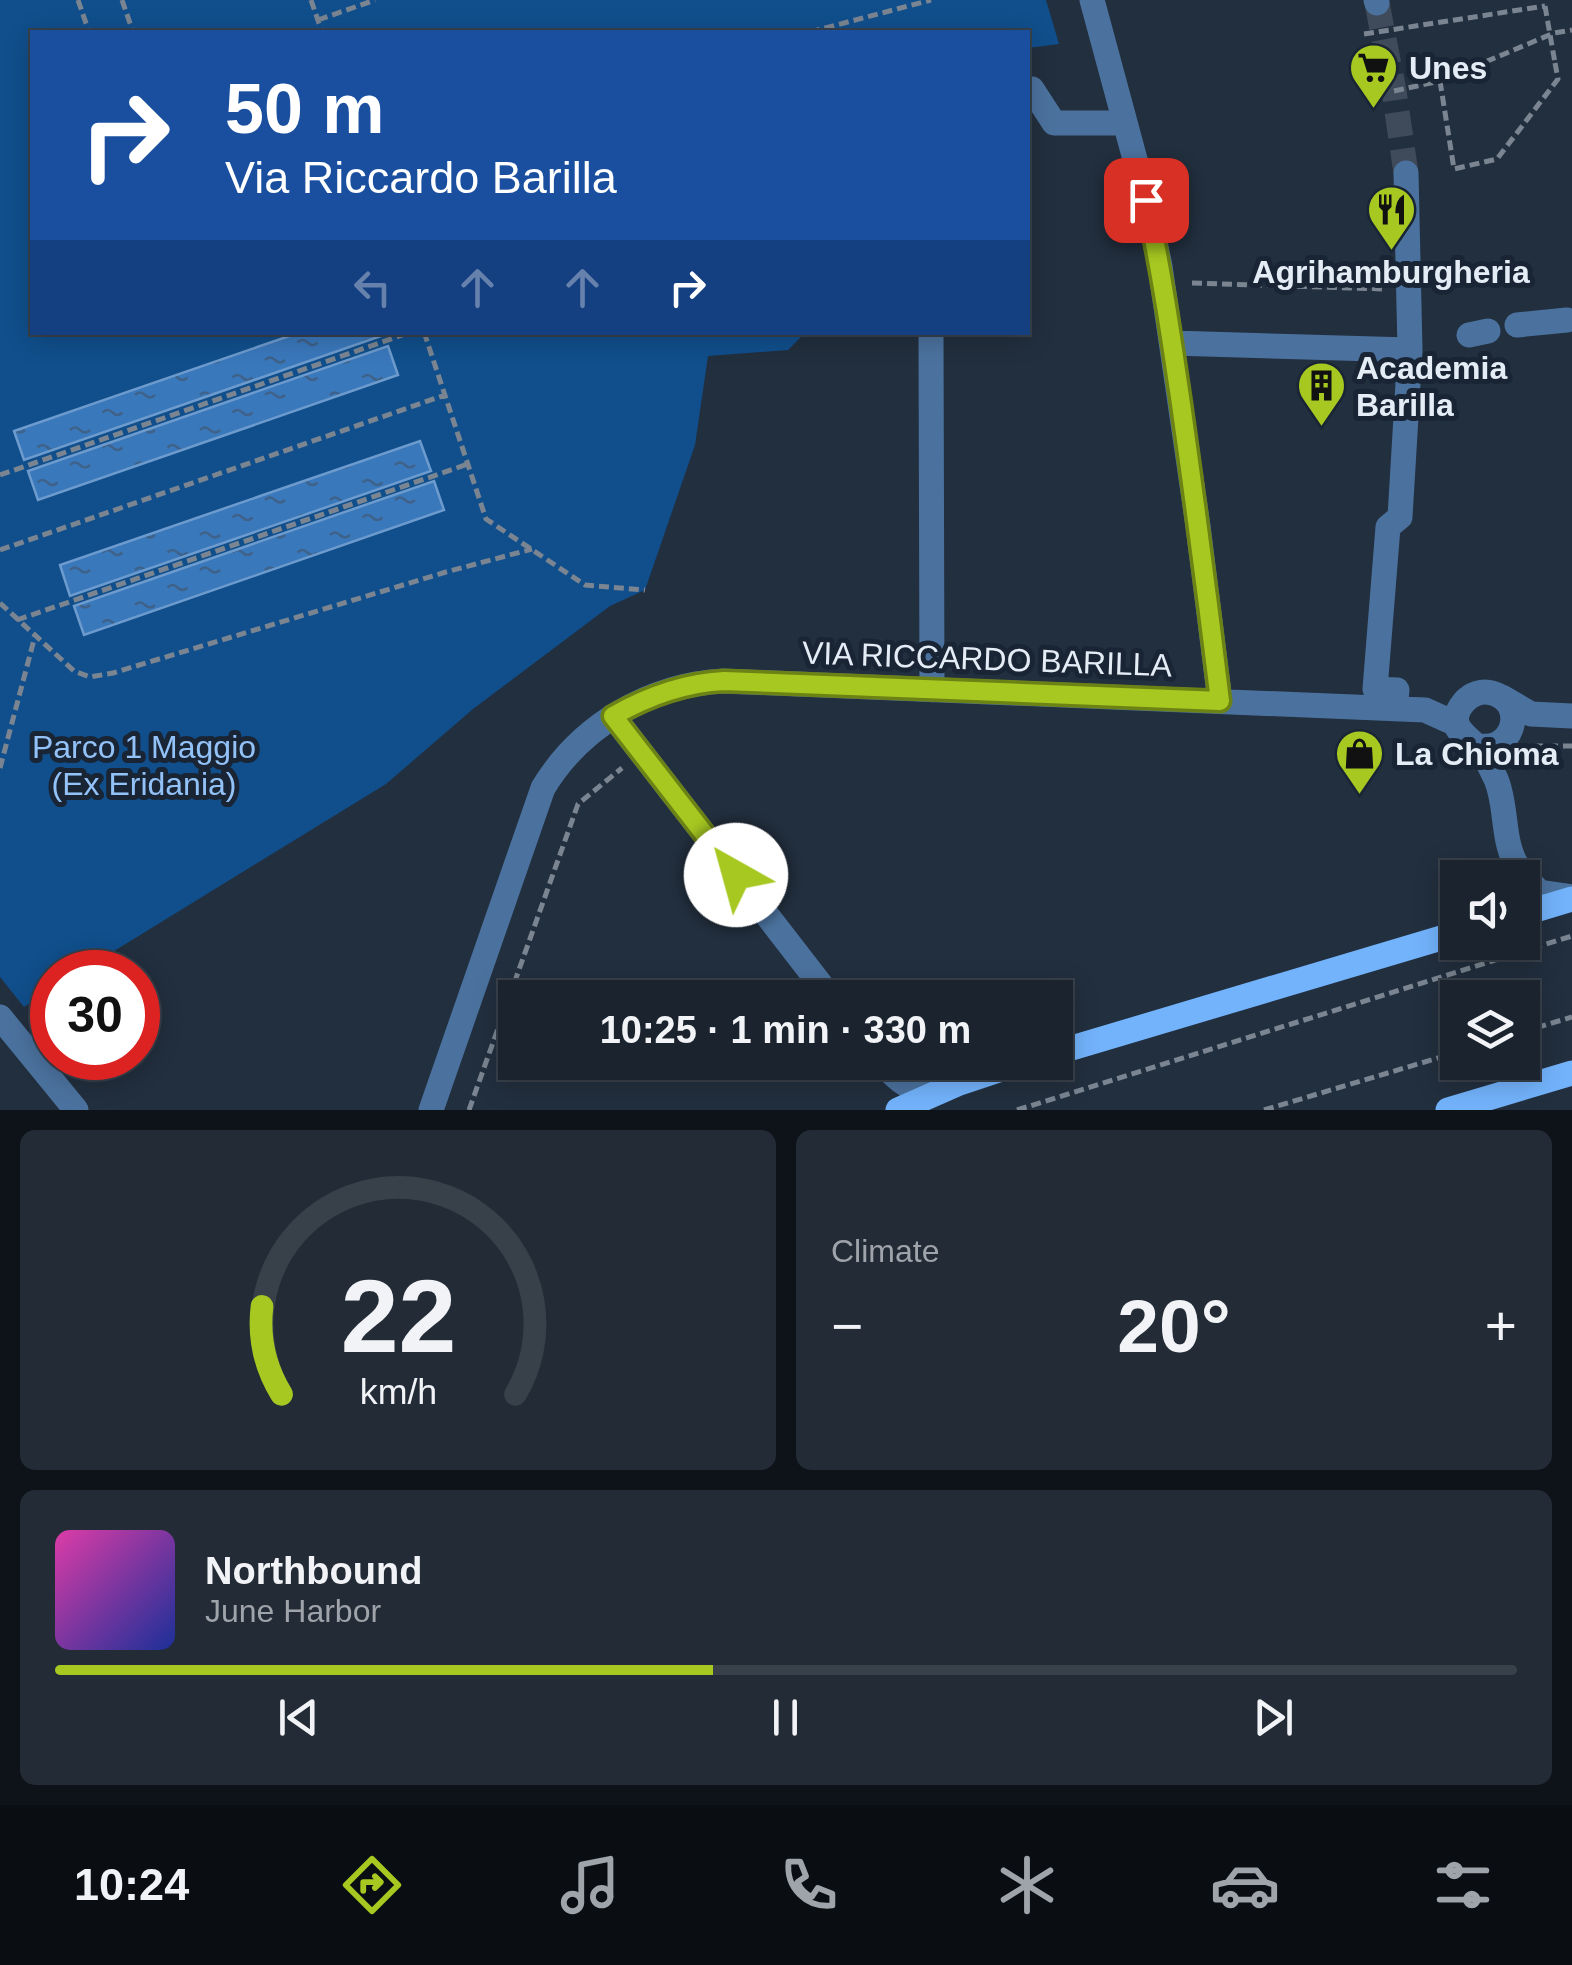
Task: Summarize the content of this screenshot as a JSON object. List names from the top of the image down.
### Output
{
  "streets": {
    "street": ["VIA RICCARDO BARILLA"]
  },
  "parks": ["Parco 1 Maggio (Ex Eridania)"],
  "places": {
    "supermarket": ["Unes"],
    "restaurant": ["Agrihamburgheria"],
    "building": ["Academia Barilla"],
    "shop": ["La Chioma"]
  },
  "page": {
    "turn": ["50 m", "Via Riccardo Barilla"],
    "limit": "30",
    "trip": "10:25 · 1 min · 330 m",
    "tile": "Climate",
    "heat": ["−", "20°", "+"],
    "song": ["Northbound", "June Harbor"],
    "tabs": "10:24",
    "gauge": ["22", "km/h"]
  }
}
